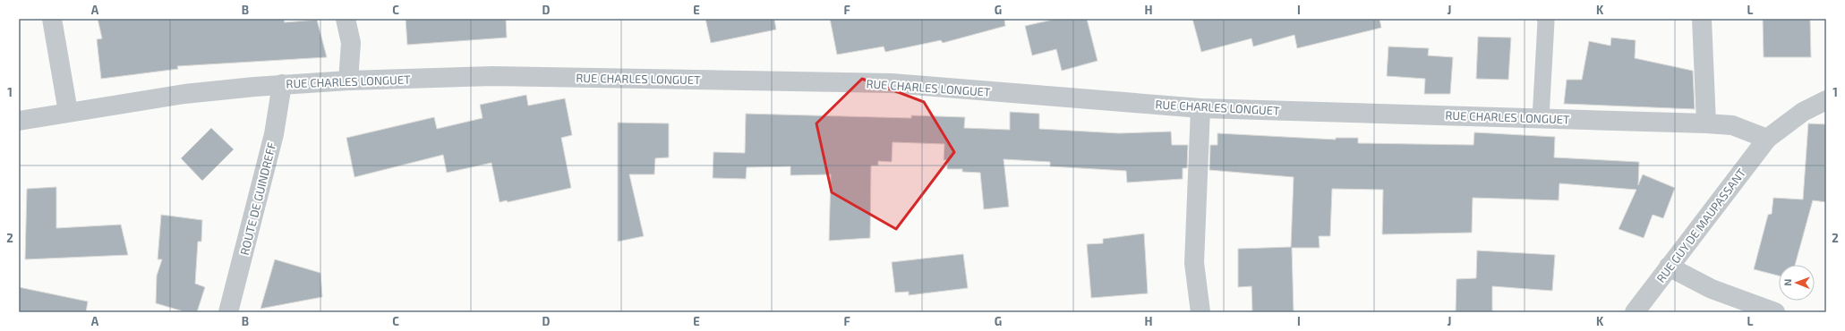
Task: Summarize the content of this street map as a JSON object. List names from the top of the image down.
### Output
{
  "streets": {
    "street": ["RUE CHARLES LONGUET", "ROUTE DE GUINDREFF", "RUE GUY DE MAUPASSANT"]
  },
  "crossings": [
    ["RUE CHARLES LONGUET", "ROUTE DE GUINDREFF"],
    ["RUE CHARLES LONGUET", "RUE GUY DE MAUPASSANT"]
  ],
  "north": "left",
  "grid": {
    "columns": [
      "A",
      "B",
      "C",
      "D",
      "E",
      "F",
      "G",
      "H",
      "I",
      "J",
      "K",
      "L"
    ],
    "rows": ["1", "2"]
  }
}
